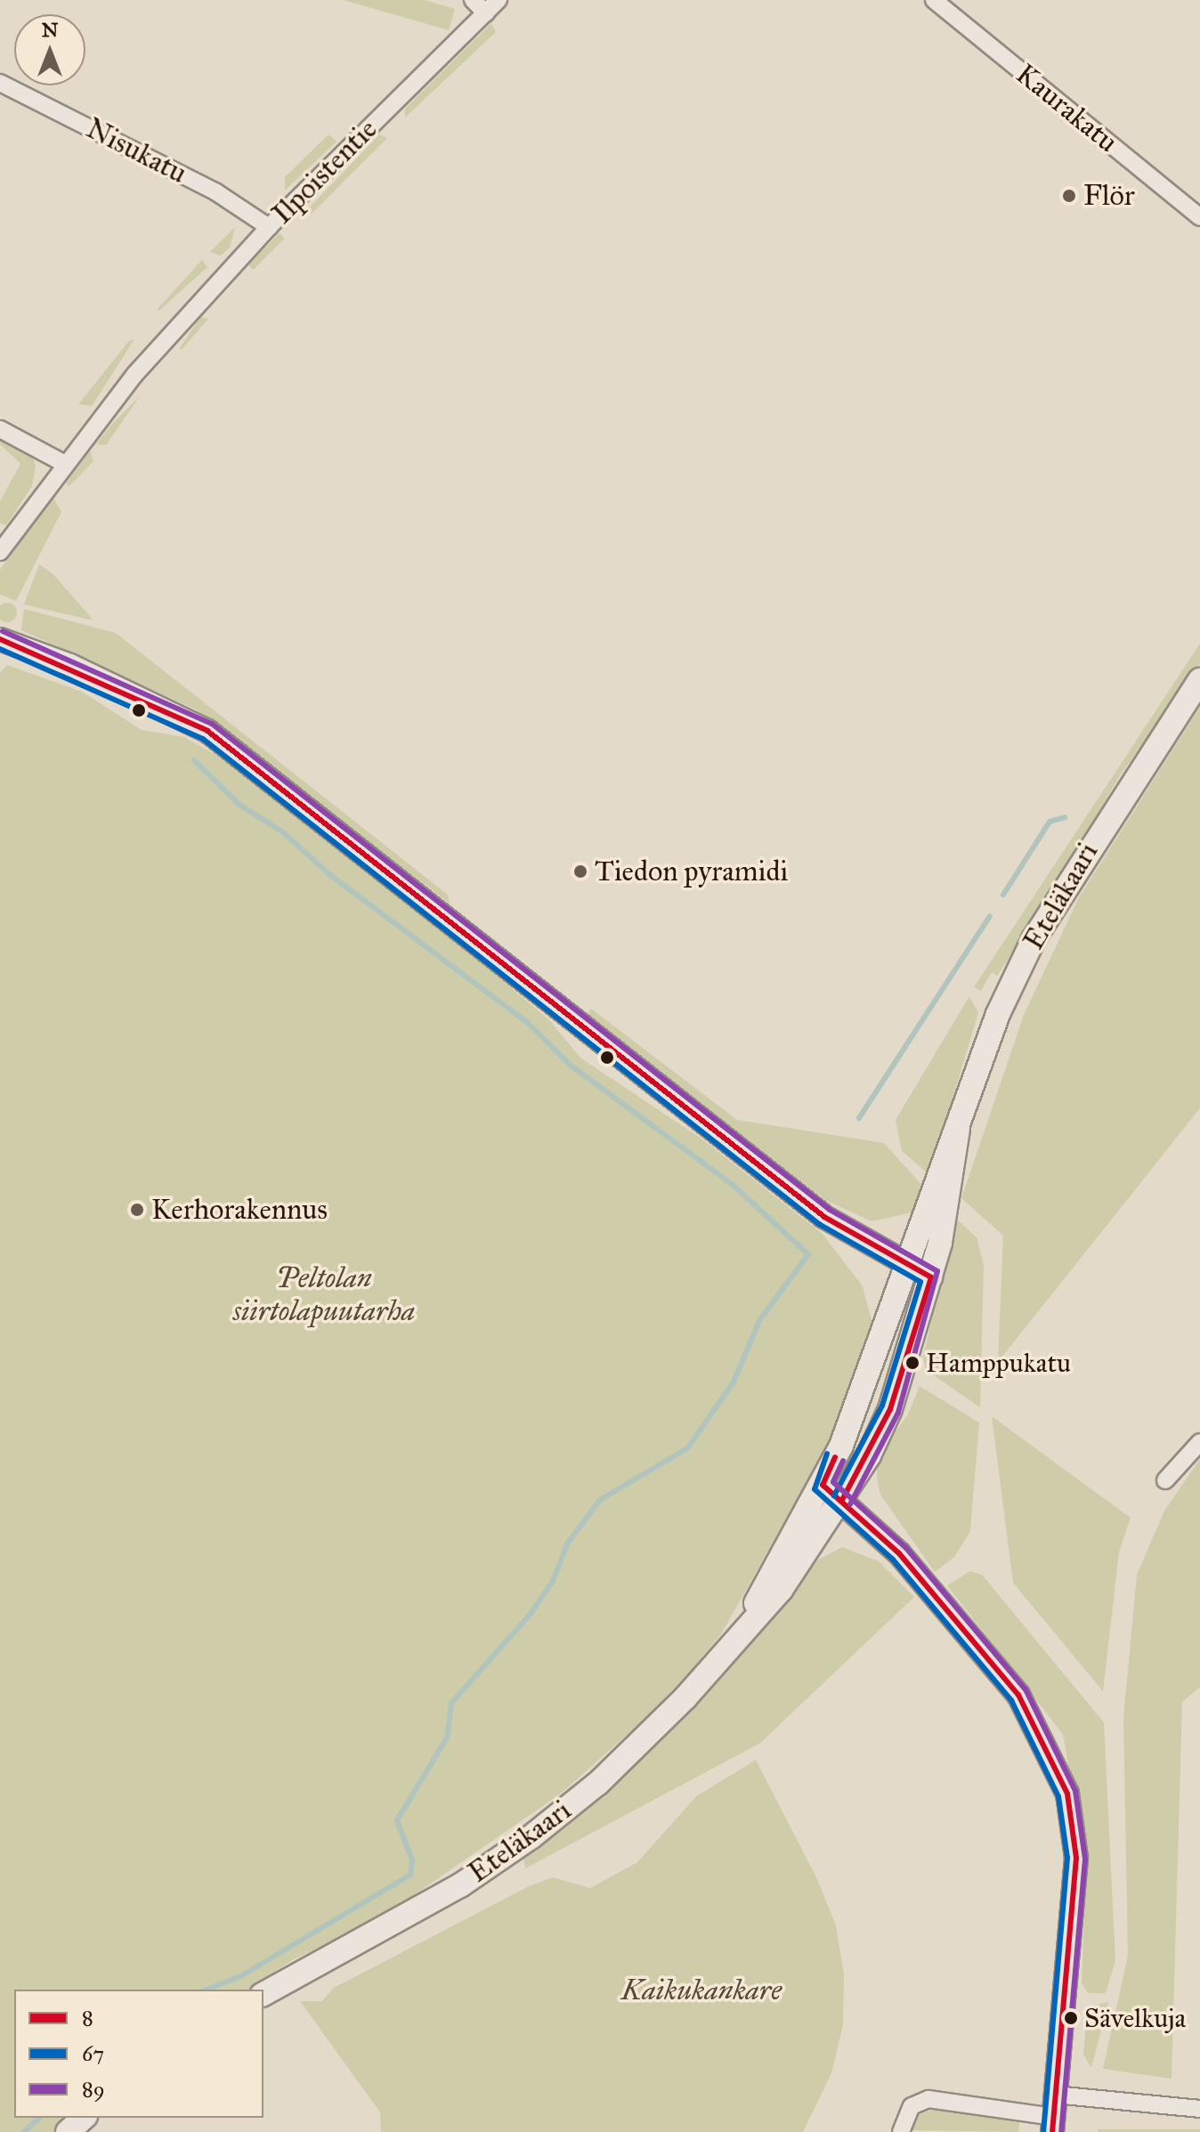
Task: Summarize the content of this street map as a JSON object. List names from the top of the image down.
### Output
{
  "streets": {
    "main road": ["Eteläkaari"],
    "street": ["Kaurakatu", "Nisukatu", "Ilpoistentie"]
  },
  "crossings": [
    ["Nisukatu", "Ilpoistentie"]
  ],
  "parks": ["Peltolan siirtolapuutarha", "Kaikukankare"],
  "places": [
    "Flör",
    "Tiedon pyramidi",
    "Kerhorakennus",
    "Hamppukatu",
    "Sävelkuja"
  ],
  "lines": ["transit line 89", "transit line 8", "transit line 67"],
  "legend": ["8", "67", "89"],
  "north": "top"
}
